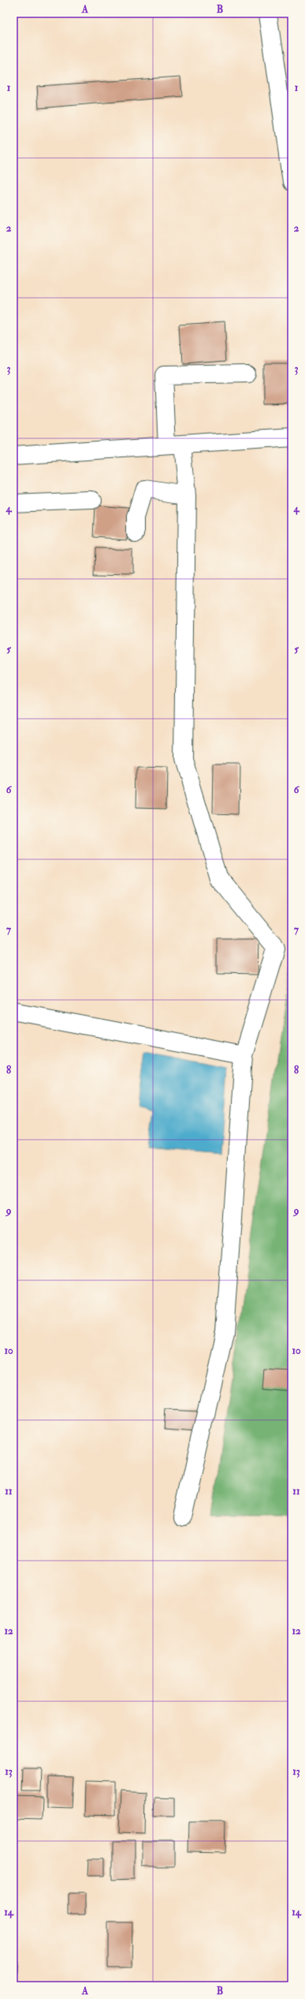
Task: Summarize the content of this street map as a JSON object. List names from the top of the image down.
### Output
{
  "grid": {
    "columns": ["A", "B"],
    "rows": [
      "1",
      "2",
      "3",
      "4",
      "5",
      "6",
      "7",
      "8",
      "9",
      "10",
      "11",
      "12",
      "13",
      "14"
    ]
  }
}
